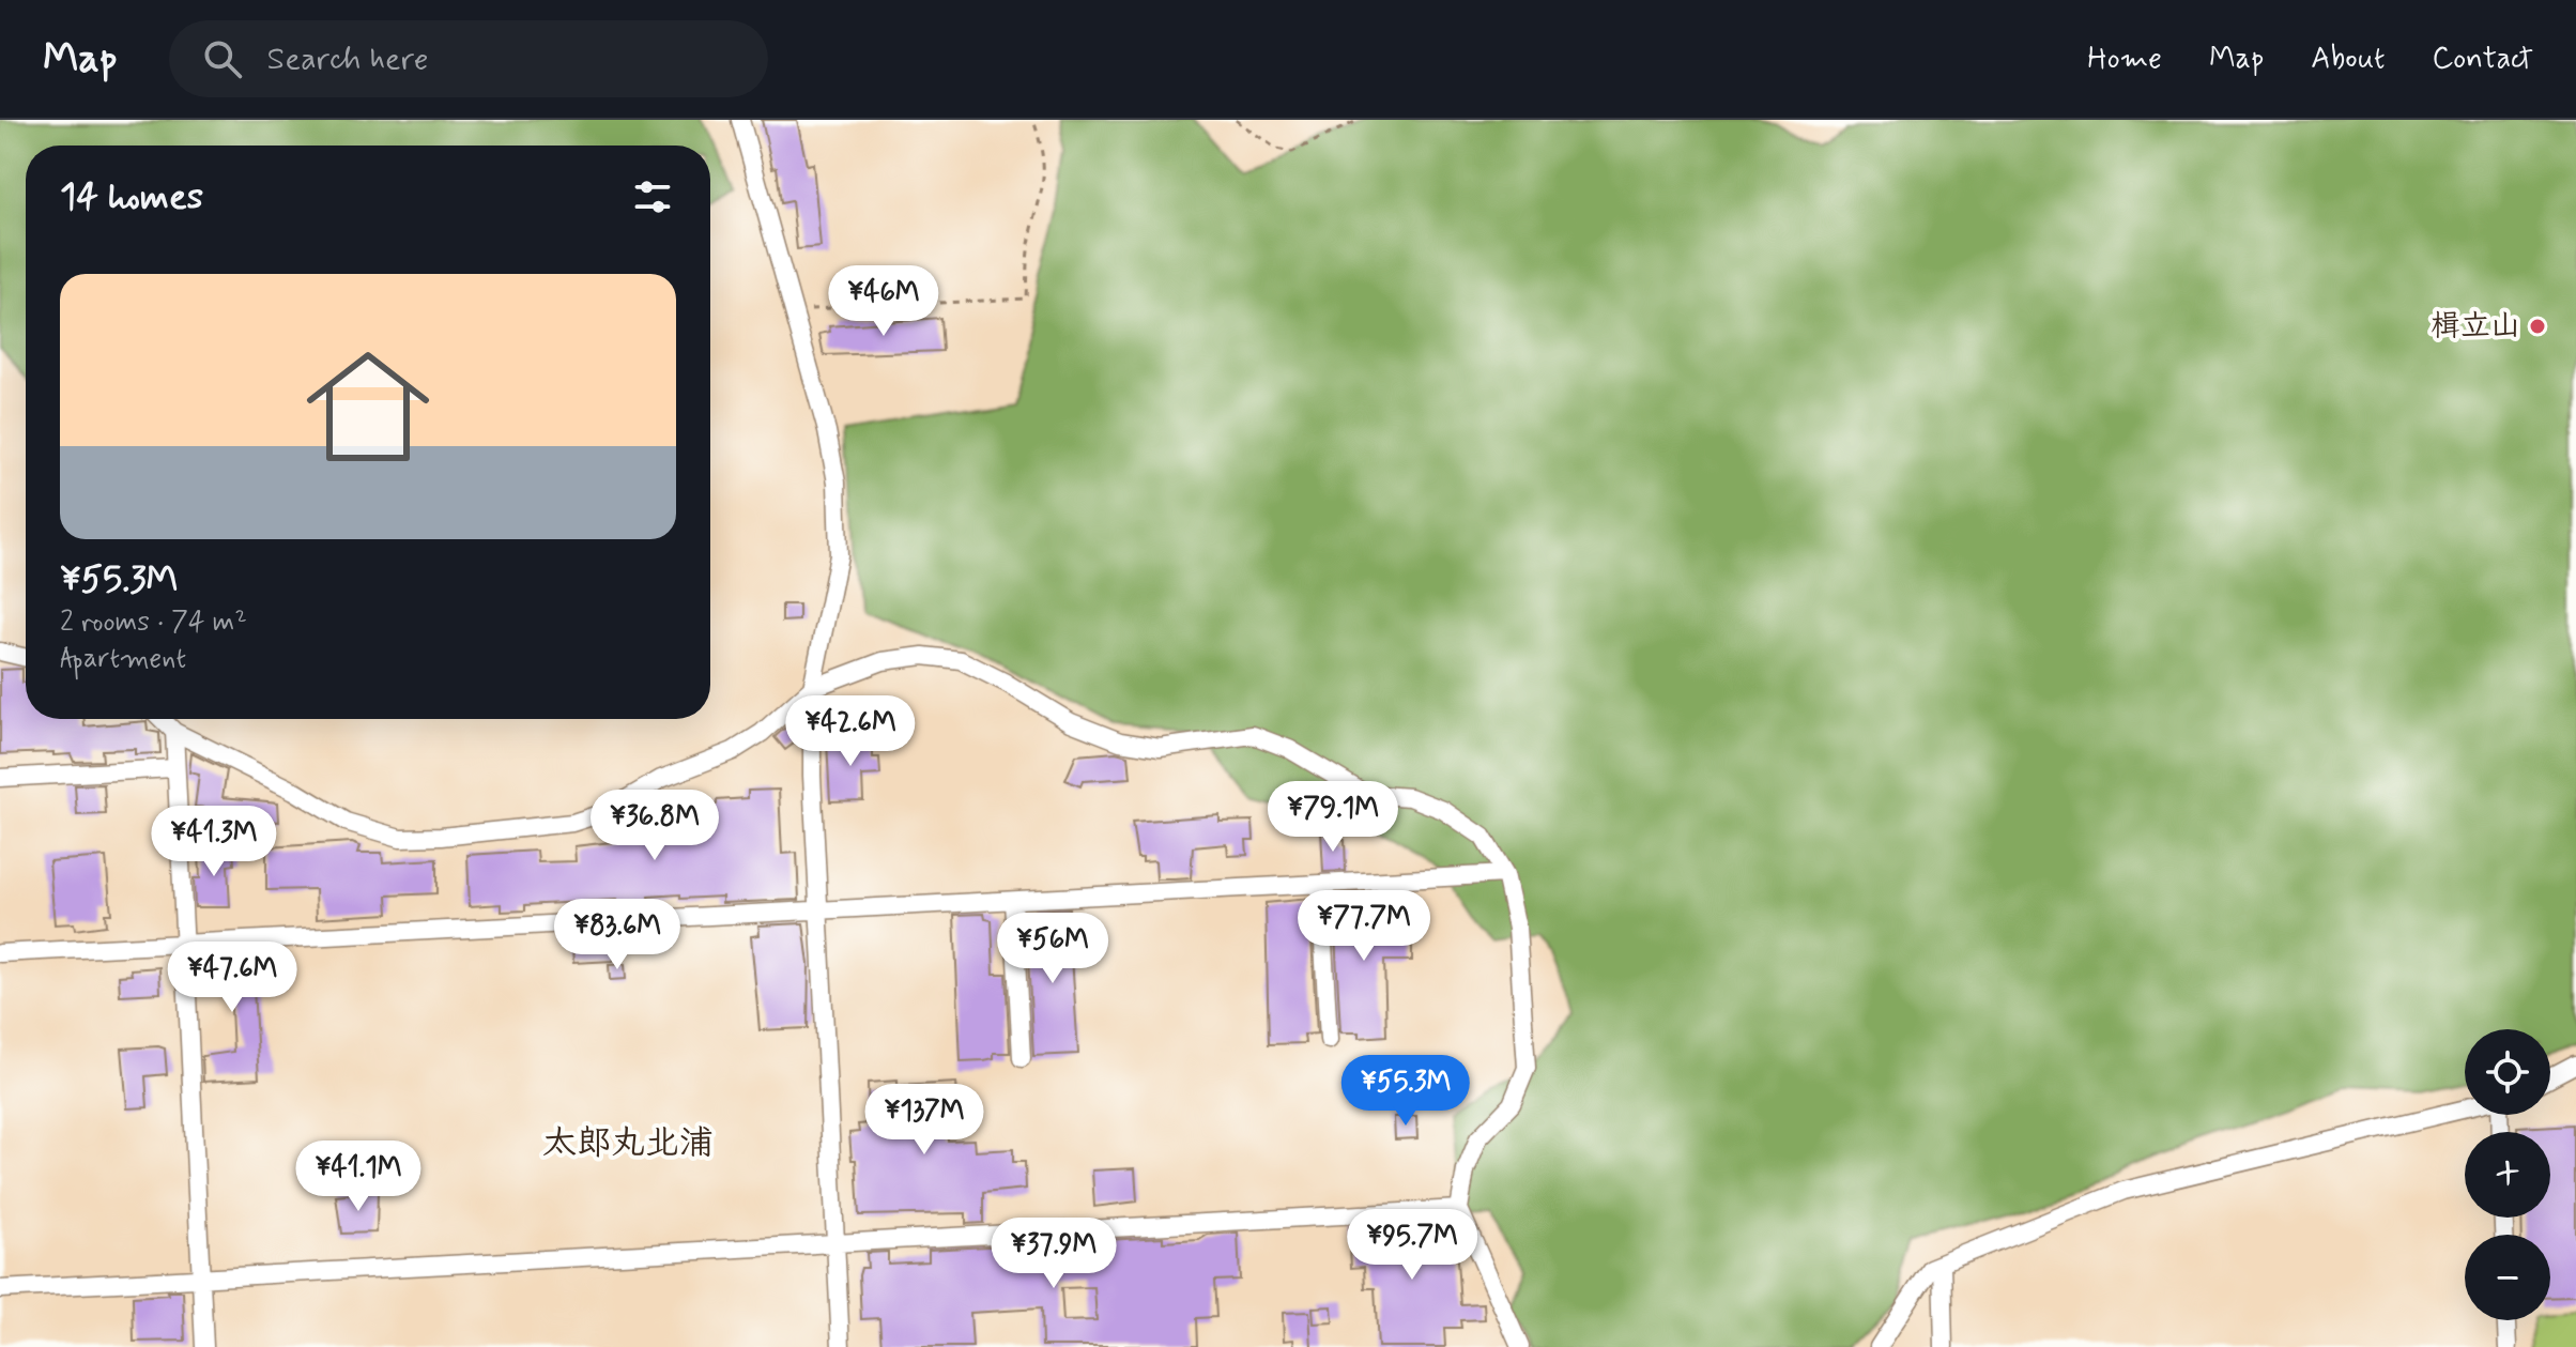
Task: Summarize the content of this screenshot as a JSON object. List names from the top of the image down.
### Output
{
  "districts": ["太郎丸北浦"],
  "places": ["楫立山"],
  "page": {
    "header": "Map",
    "search": "Search here",
    "nav": [
      "Home",
      "Map",
      "About",
      "Contact"
    ],
    "heading": "14 homes",
    "list": [
      {
        "name": "¥55.3M",
        "note": "2 rooms · 74 m² · Apartment"
      }
    ],
    "price": [
      "¥46M",
      "¥42.6M",
      "¥79.1M",
      "¥36.8M",
      "¥41.3M",
      "¥77.7M",
      "¥83.6M",
      "¥56M",
      "¥47.6M",
      "¥55.3M",
      "¥137M",
      "¥41.1M",
      "¥95.7M",
      "¥37.9M"
    ],
    "map_buttons": ["+", "−"]
  }
}
